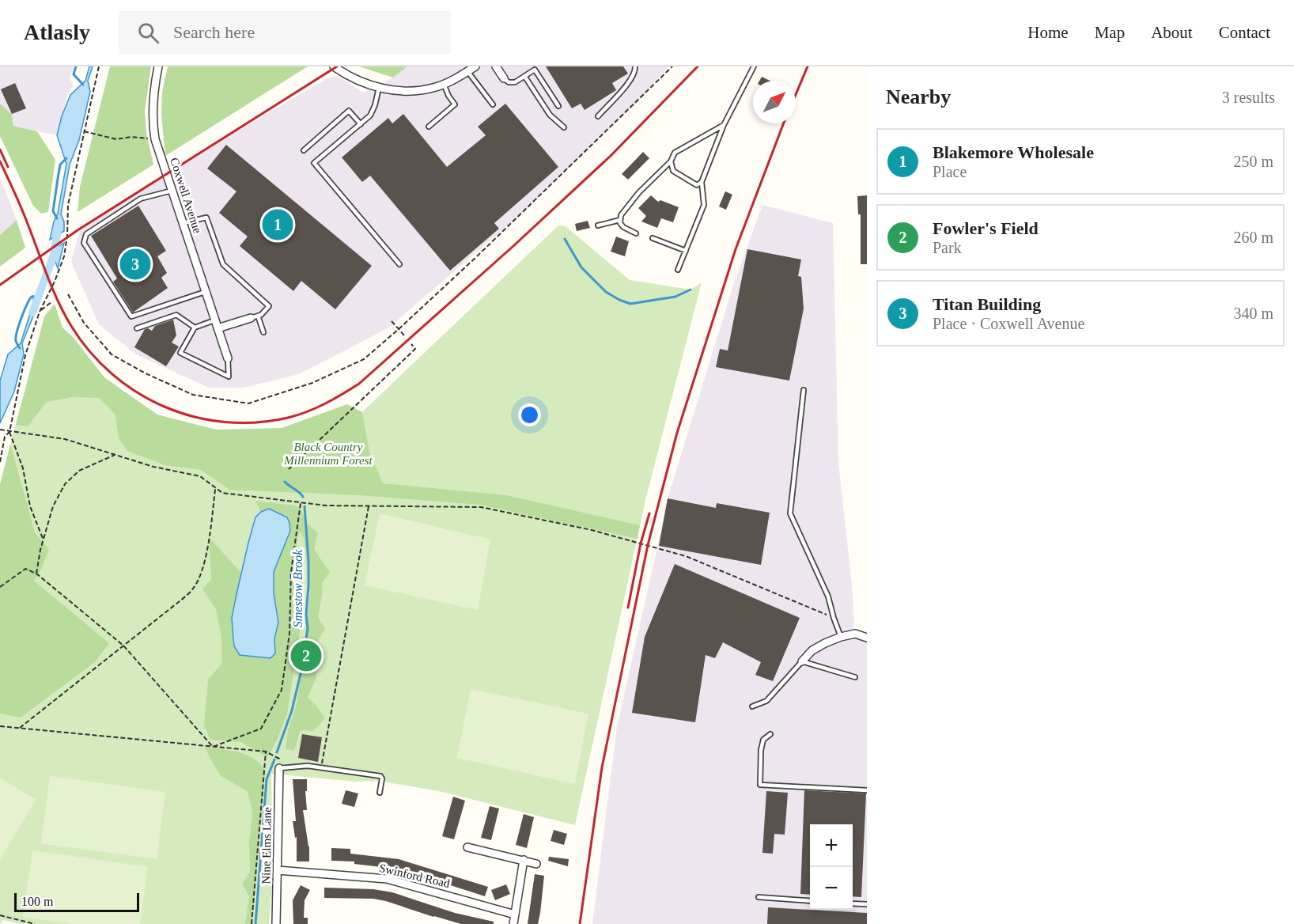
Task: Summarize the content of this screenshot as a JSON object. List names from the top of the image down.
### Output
{
  "streets": {
    "street": ["Coxwell Avenue", "Nine Elms Lane", "Swinford Road"]
  },
  "crossings": [
    ["Nine Elms Lane", "Swinford Road"]
  ],
  "water": ["Smestow Brook"],
  "parks": ["Black Country Millennium Forest"],
  "scale_bar": "100 m",
  "north": "top right",
  "page": {
    "header": "Atlasly",
    "search": "Search here",
    "nav": [
      "Home",
      "Map",
      "About",
      "Contact"
    ],
    "heading": ["Nearby", "3 results"],
    "list": [
      {
        "mark": "1",
        "name": "Blakemore Wholesale",
        "note": "Place",
        "value": "250 m"
      },
      {
        "mark": "2",
        "name": "Fowler's Field",
        "note": "Park",
        "value": "260 m"
      },
      {
        "mark": "3",
        "name": "Titan Building",
        "note": "Place · Coxwell Avenue",
        "value": "340 m"
      }
    ],
    "pins": ["1", "3", "2"],
    "map_buttons": ["+", "−"],
    "scale": "100 m"
  }
}
